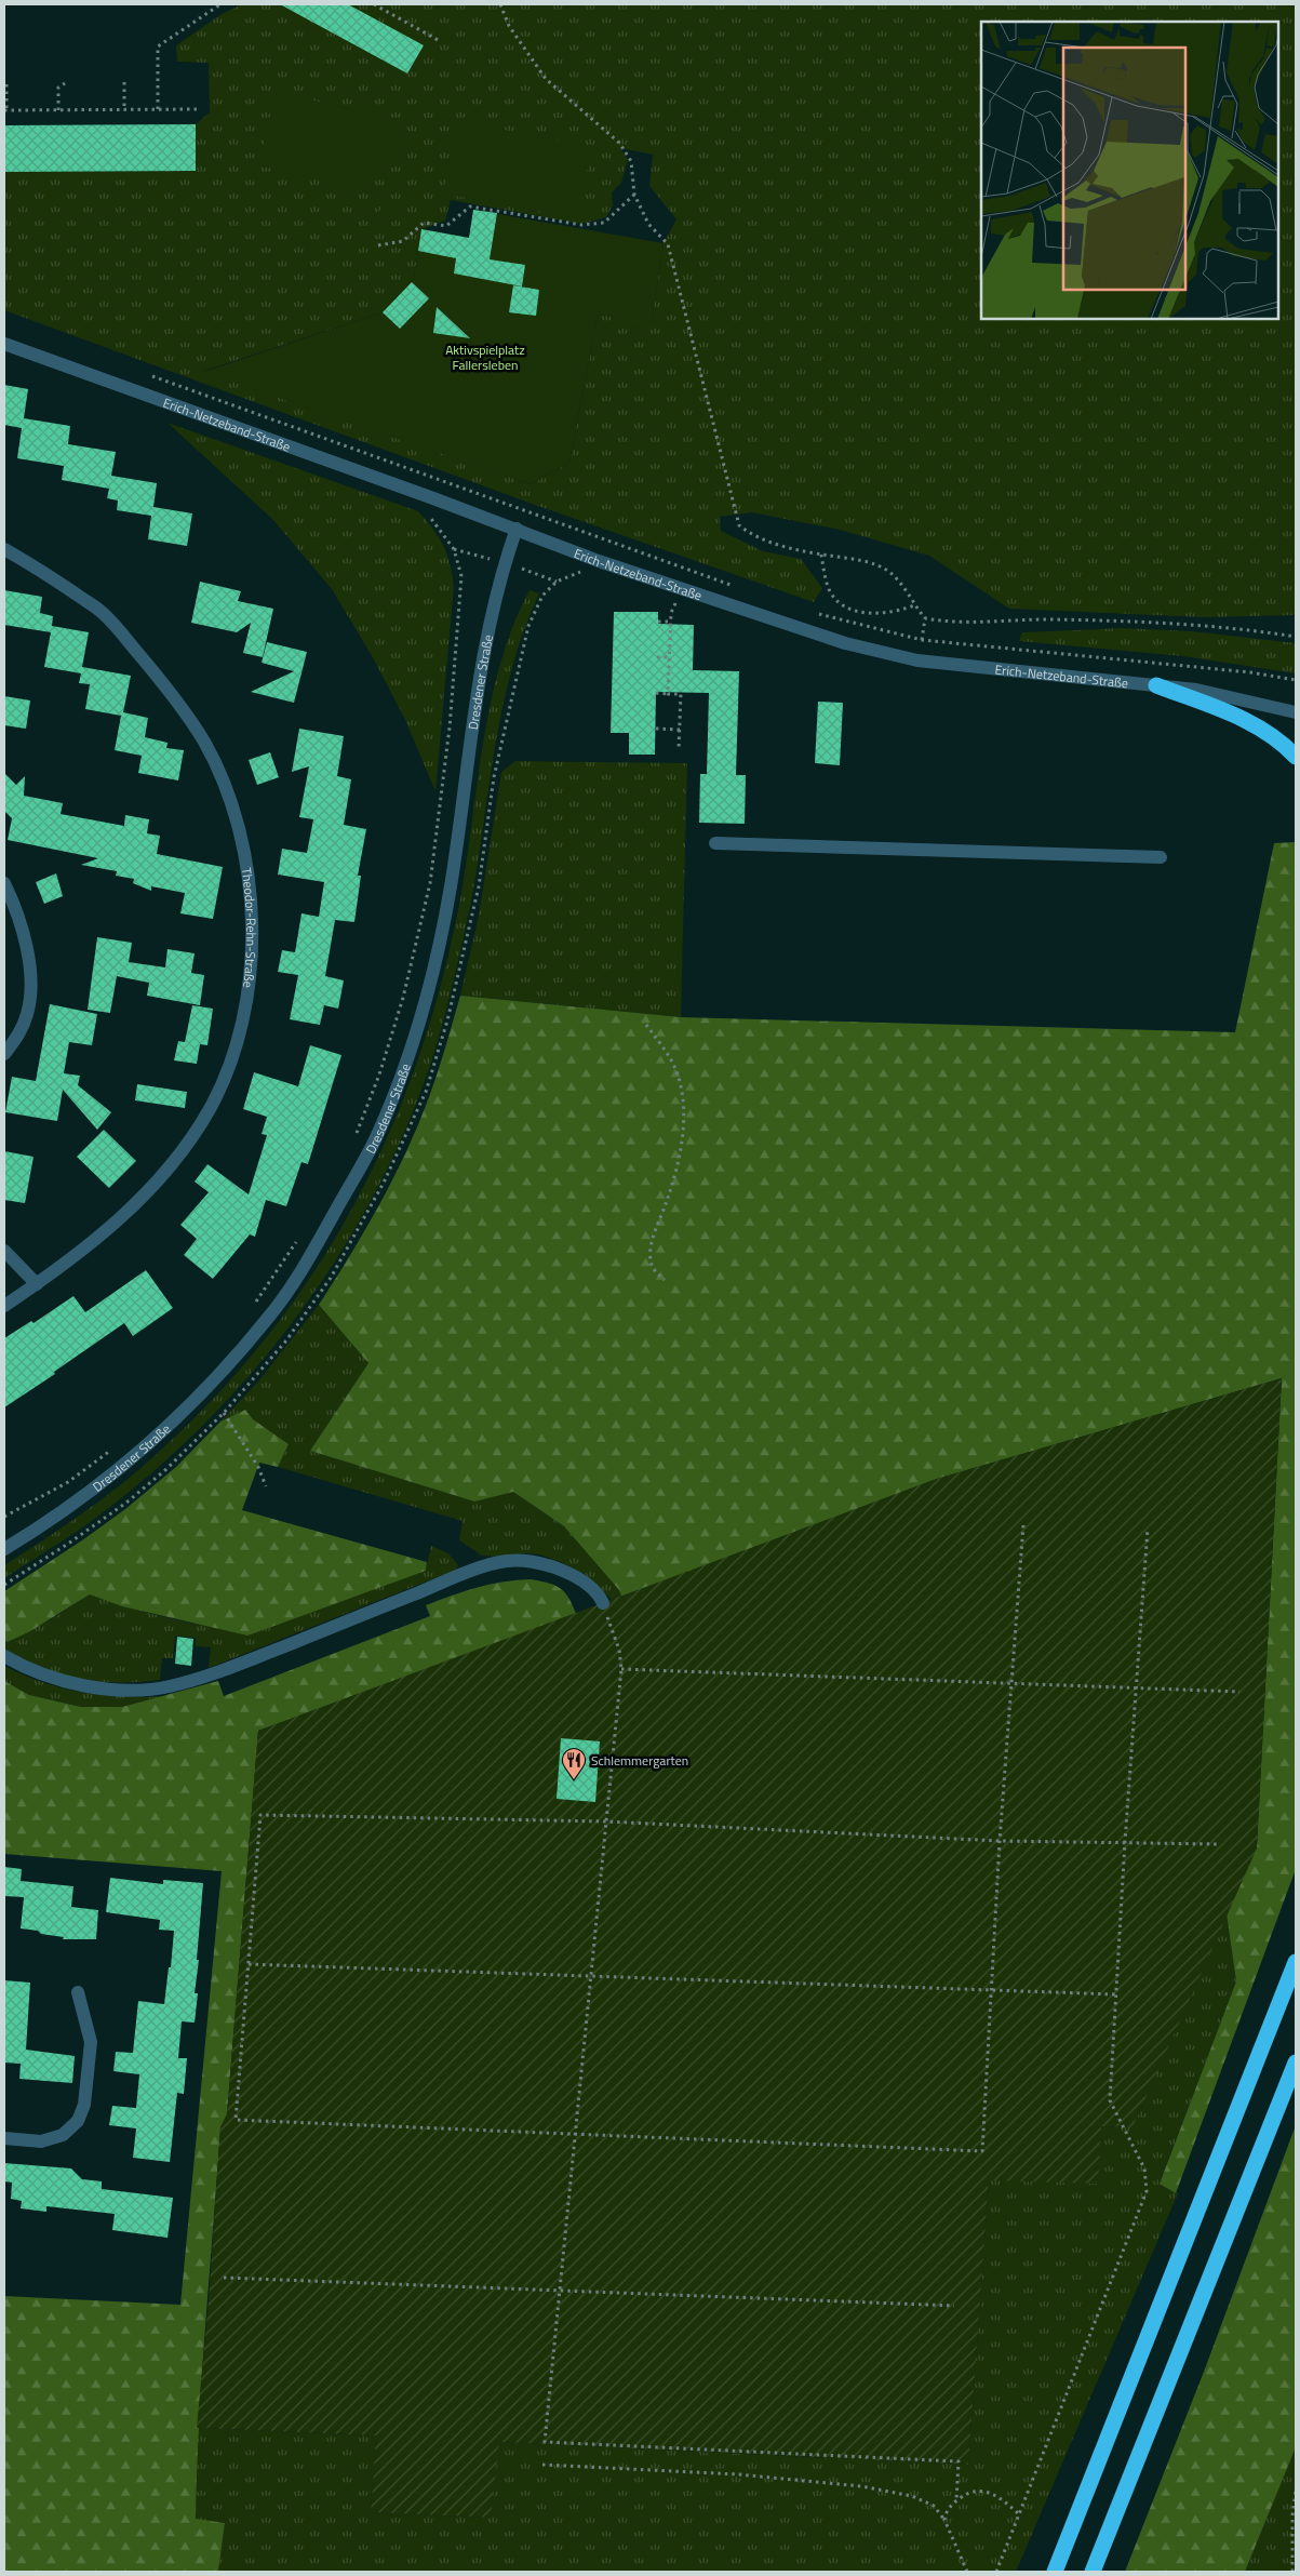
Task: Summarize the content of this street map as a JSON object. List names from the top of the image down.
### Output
{
  "streets": {
    "street": ["Erich-Netzeband-Straße", "Dresdener Straße", "Theodor-Rehn-Straße"]
  },
  "crossings": [
    ["Erich-Netzeband-Straße", "Dresdener Straße"]
  ],
  "parks": ["Aktivspielplatz Fallersleben"],
  "places": {
    "restaurant": ["Schlemmergarten"]
  }
}
